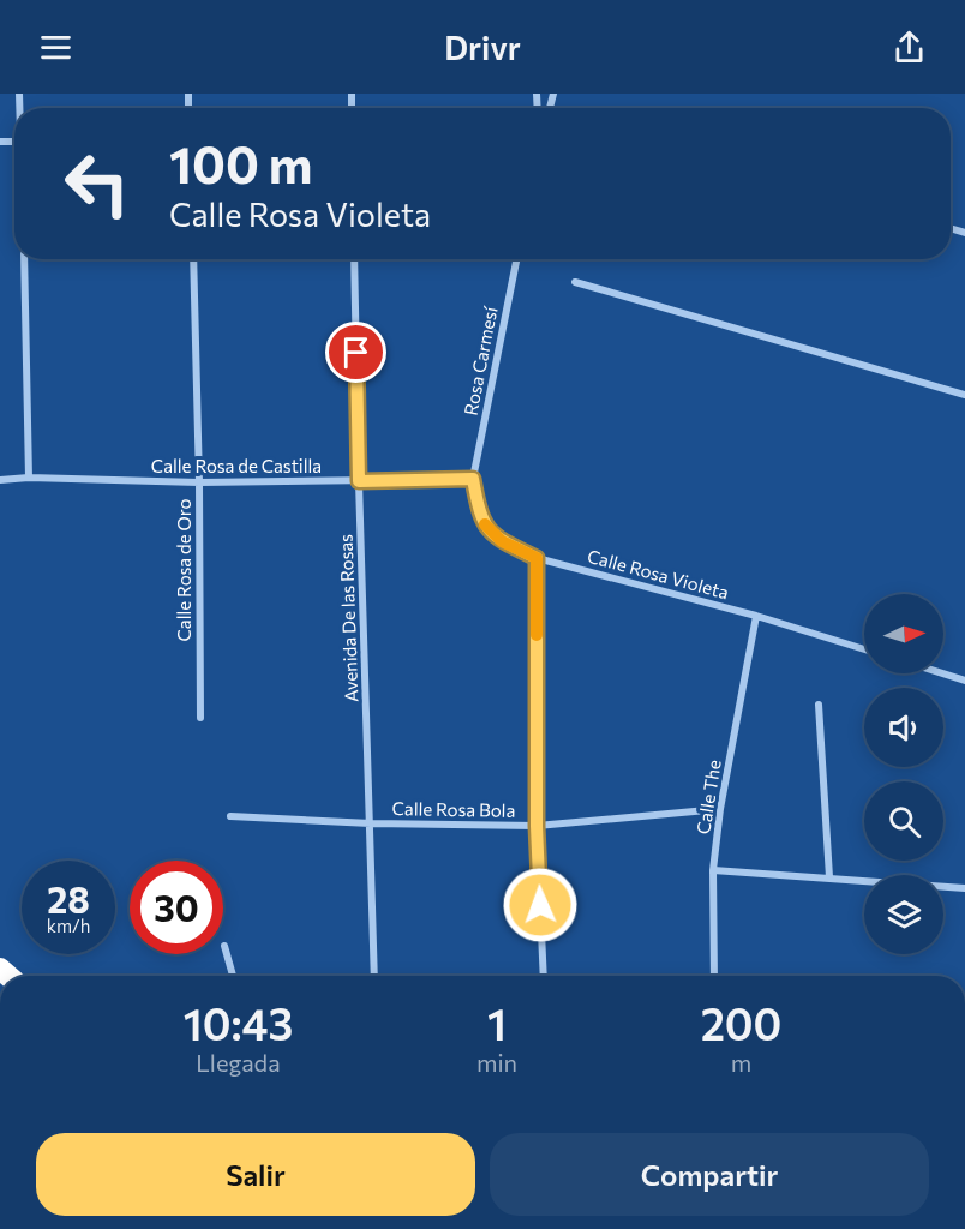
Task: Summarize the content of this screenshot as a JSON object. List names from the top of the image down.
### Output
{
  "streets": {
    "street": [
      "Rosa Carmesí",
      "Calle Rosa de Castilla",
      "Calle Rosa de Oro",
      "Calle Rosa Violeta",
      "Avenida De las Rosas",
      "Calle The",
      "Calle Rosa Bola"
    ]
  },
  "crossings": [
    ["Rosa Carmesí", "Calle Rosa de Castilla"],
    ["Rosa Carmesí", "Calle Rosa Violeta"],
    ["Calle Rosa de Castilla", "Calle Rosa de Oro"],
    ["Calle Rosa de Castilla", "Calle Rosa Violeta"],
    ["Calle Rosa de Castilla", "Avenida De las Rosas"],
    ["Calle Rosa Violeta", "Calle The"],
    ["Avenida De las Rosas", "Calle Rosa Bola"],
    ["Calle The", "Calle Rosa Bola"]
  ],
  "north": "right",
  "page": {
    "header": "Drivr",
    "turn": ["100 m", "Calle Rosa Violeta"],
    "speed": "28 km/h",
    "limit": "30",
    "eta": [
      "10:43",
      "Llegada",
      "1",
      "min",
      "200",
      "m"
    ],
    "buttons": ["Salir", "Compartir"]
  }
}
